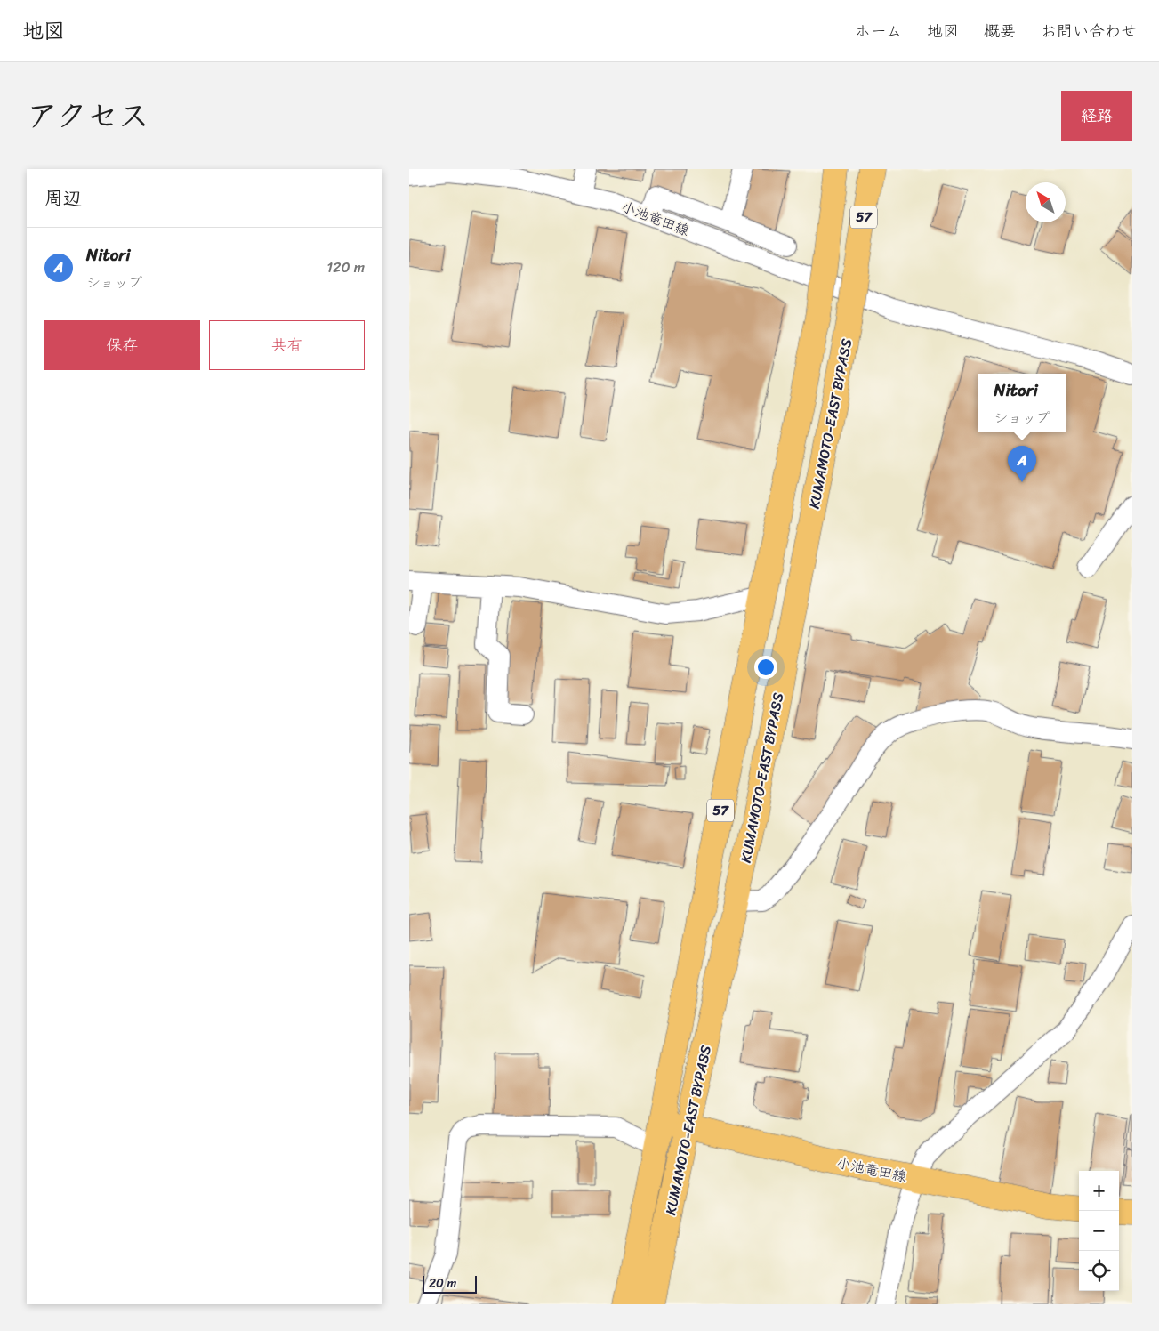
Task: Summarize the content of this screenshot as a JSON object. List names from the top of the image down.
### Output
{
  "streets": {
    "main road": ["57", "小池竜田線", "KUMAMOTO-EAST BYPASS"]
  },
  "crossings": [
    ["小池竜田線", "KUMAMOTO-EAST BYPASS"]
  ],
  "scale_bar": "20 m",
  "north": "top left",
  "page": {
    "header": "地図",
    "nav": [
      "ホーム",
      "地図",
      "概要",
      "お問い合わせ"
    ],
    "title": "アクセス",
    "buttons": [
      "経路",
      ["保存", "共有"]
    ],
    "heading": "周辺",
    "list": [
      {
        "mark": "A",
        "name": "Nitori",
        "note": "ショップ",
        "value": "120 m"
      }
    ],
    "popup": ["Nitori", "ショップ"],
    "pins": "A",
    "map_buttons": ["+", "−"],
    "scale": "20 m"
  }
}
